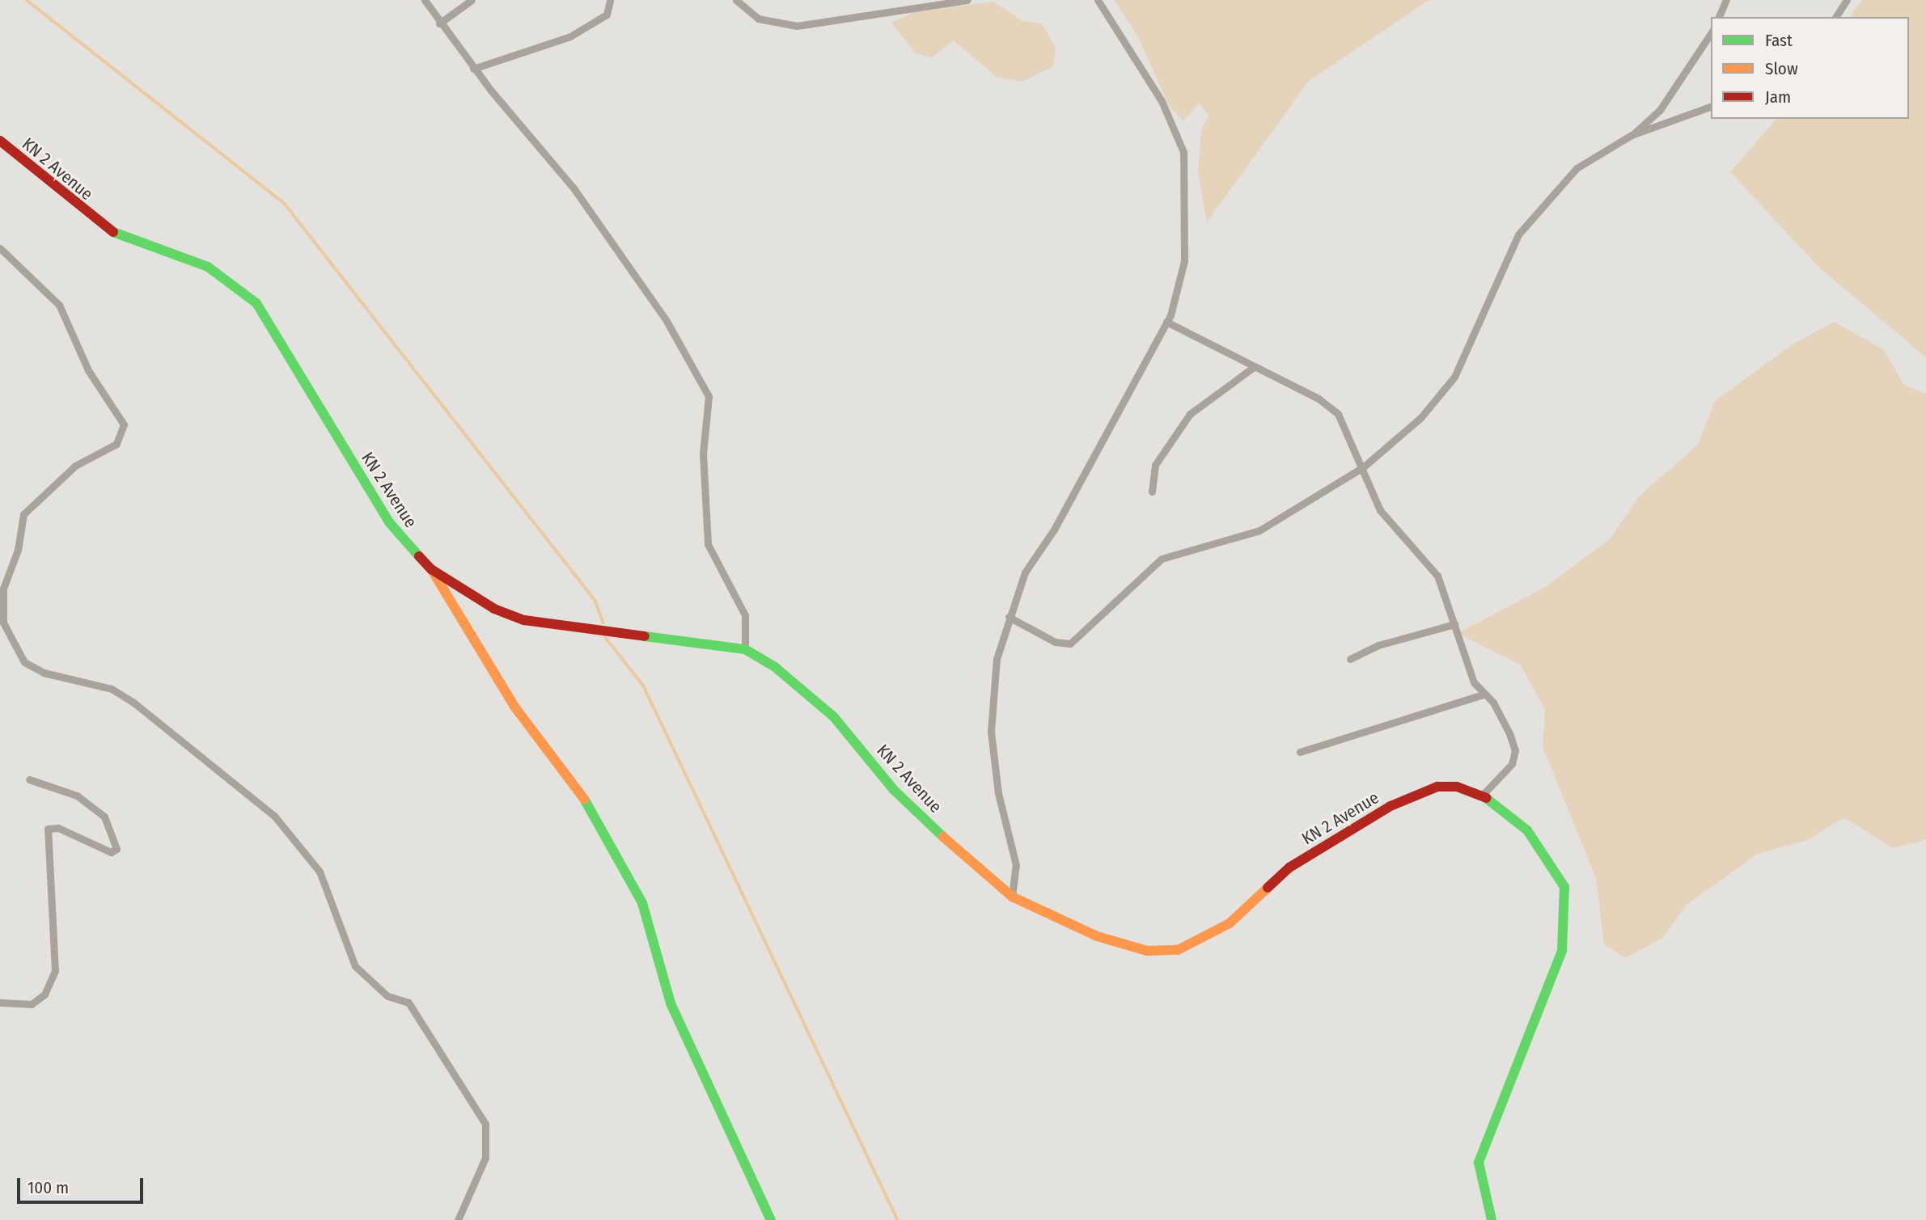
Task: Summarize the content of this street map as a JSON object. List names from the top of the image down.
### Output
{
  "streets": {
    "main road": ["KN 2 Avenue"]
  },
  "legend": ["Fast", "Slow", "Jam"],
  "scale_bar": "100 m"
}
